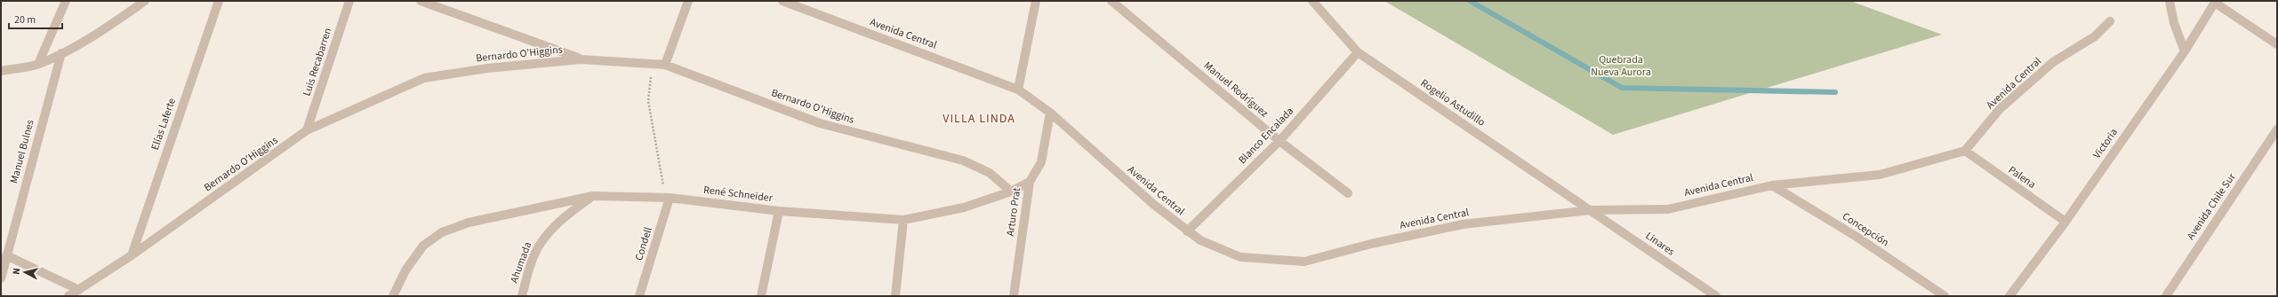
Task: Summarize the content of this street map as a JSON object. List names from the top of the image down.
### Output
{
  "streets": {
    "street": [
      "Avenida Central",
      "Bernardo O’Higgins",
      "Luis Recabarren",
      "Manuel Rodríguez",
      "Rogelio Astudillo",
      "Elías Laferte",
      "Blanco Encalada",
      "Victoria",
      "Manuel Bulnes",
      "Palena",
      "René Schneider",
      "Avenida Chile Sur",
      "Arturo Prat",
      "Concepción",
      "Condell",
      "Linares",
      "Ahumada"
    ]
  },
  "crossings": [
    ["Avenida Central", "Rogelio Astudillo"],
    ["Avenida Central", "Blanco Encalada"],
    ["Avenida Central", "Palena"],
    ["Avenida Central", "Arturo Prat"],
    ["Avenida Central", "Concepción"],
    ["Avenida Central", "Linares"],
    ["Bernardo O’Higgins", "Luis Recabarren"],
    ["Bernardo O’Higgins", "Elías Laferte"],
    ["Bernardo O’Higgins", "René Schneider"],
    ["Manuel Rodríguez", "Blanco Encalada"],
    ["Rogelio Astudillo", "Blanco Encalada"],
    ["Rogelio Astudillo", "Linares"],
    ["Victoria", "Palena"],
    ["René Schneider", "Arturo Prat"],
    ["René Schneider", "Condell"],
    ["René Schneider", "Ahumada"]
  ],
  "districts": ["VILLA LINDA"],
  "parks": ["Quebrada Nueva Aurora"],
  "scale_bar": "20 m",
  "north": "left"
}
